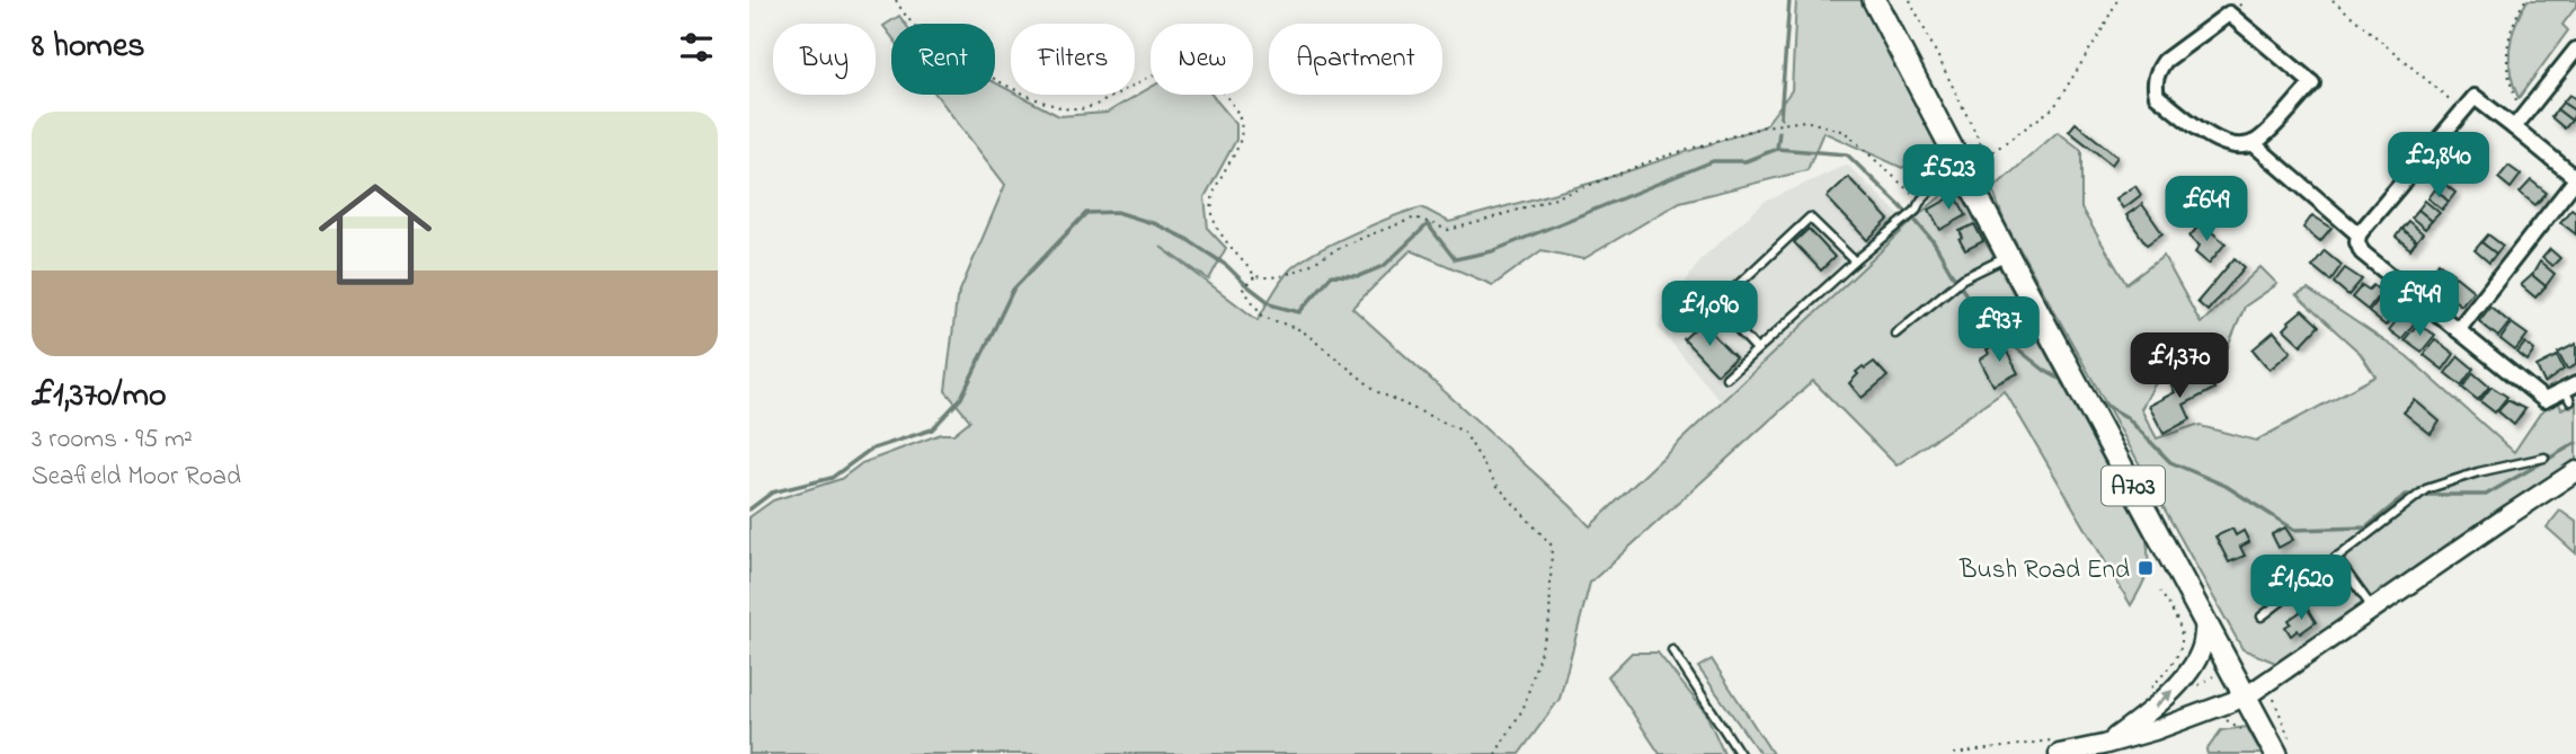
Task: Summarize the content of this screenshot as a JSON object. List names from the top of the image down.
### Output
{
  "streets": {
    "main road": ["A703"]
  },
  "places": {
    "transit": ["Bush Road End"]
  },
  "page": {
    "heading": "8 homes",
    "chip": [
      "Buy",
      "Rent",
      "Filters",
      "New",
      "Apartment"
    ],
    "list": [
      {
        "name": "£1,370/mo",
        "note": "3 rooms · 95 m² · Seafield Moor Road"
      }
    ],
    "price": [
      "£2,840",
      "£523",
      "£649",
      "£949",
      "£1,090",
      "£937",
      "£1,370",
      "£1,620"
    ]
  }
}
